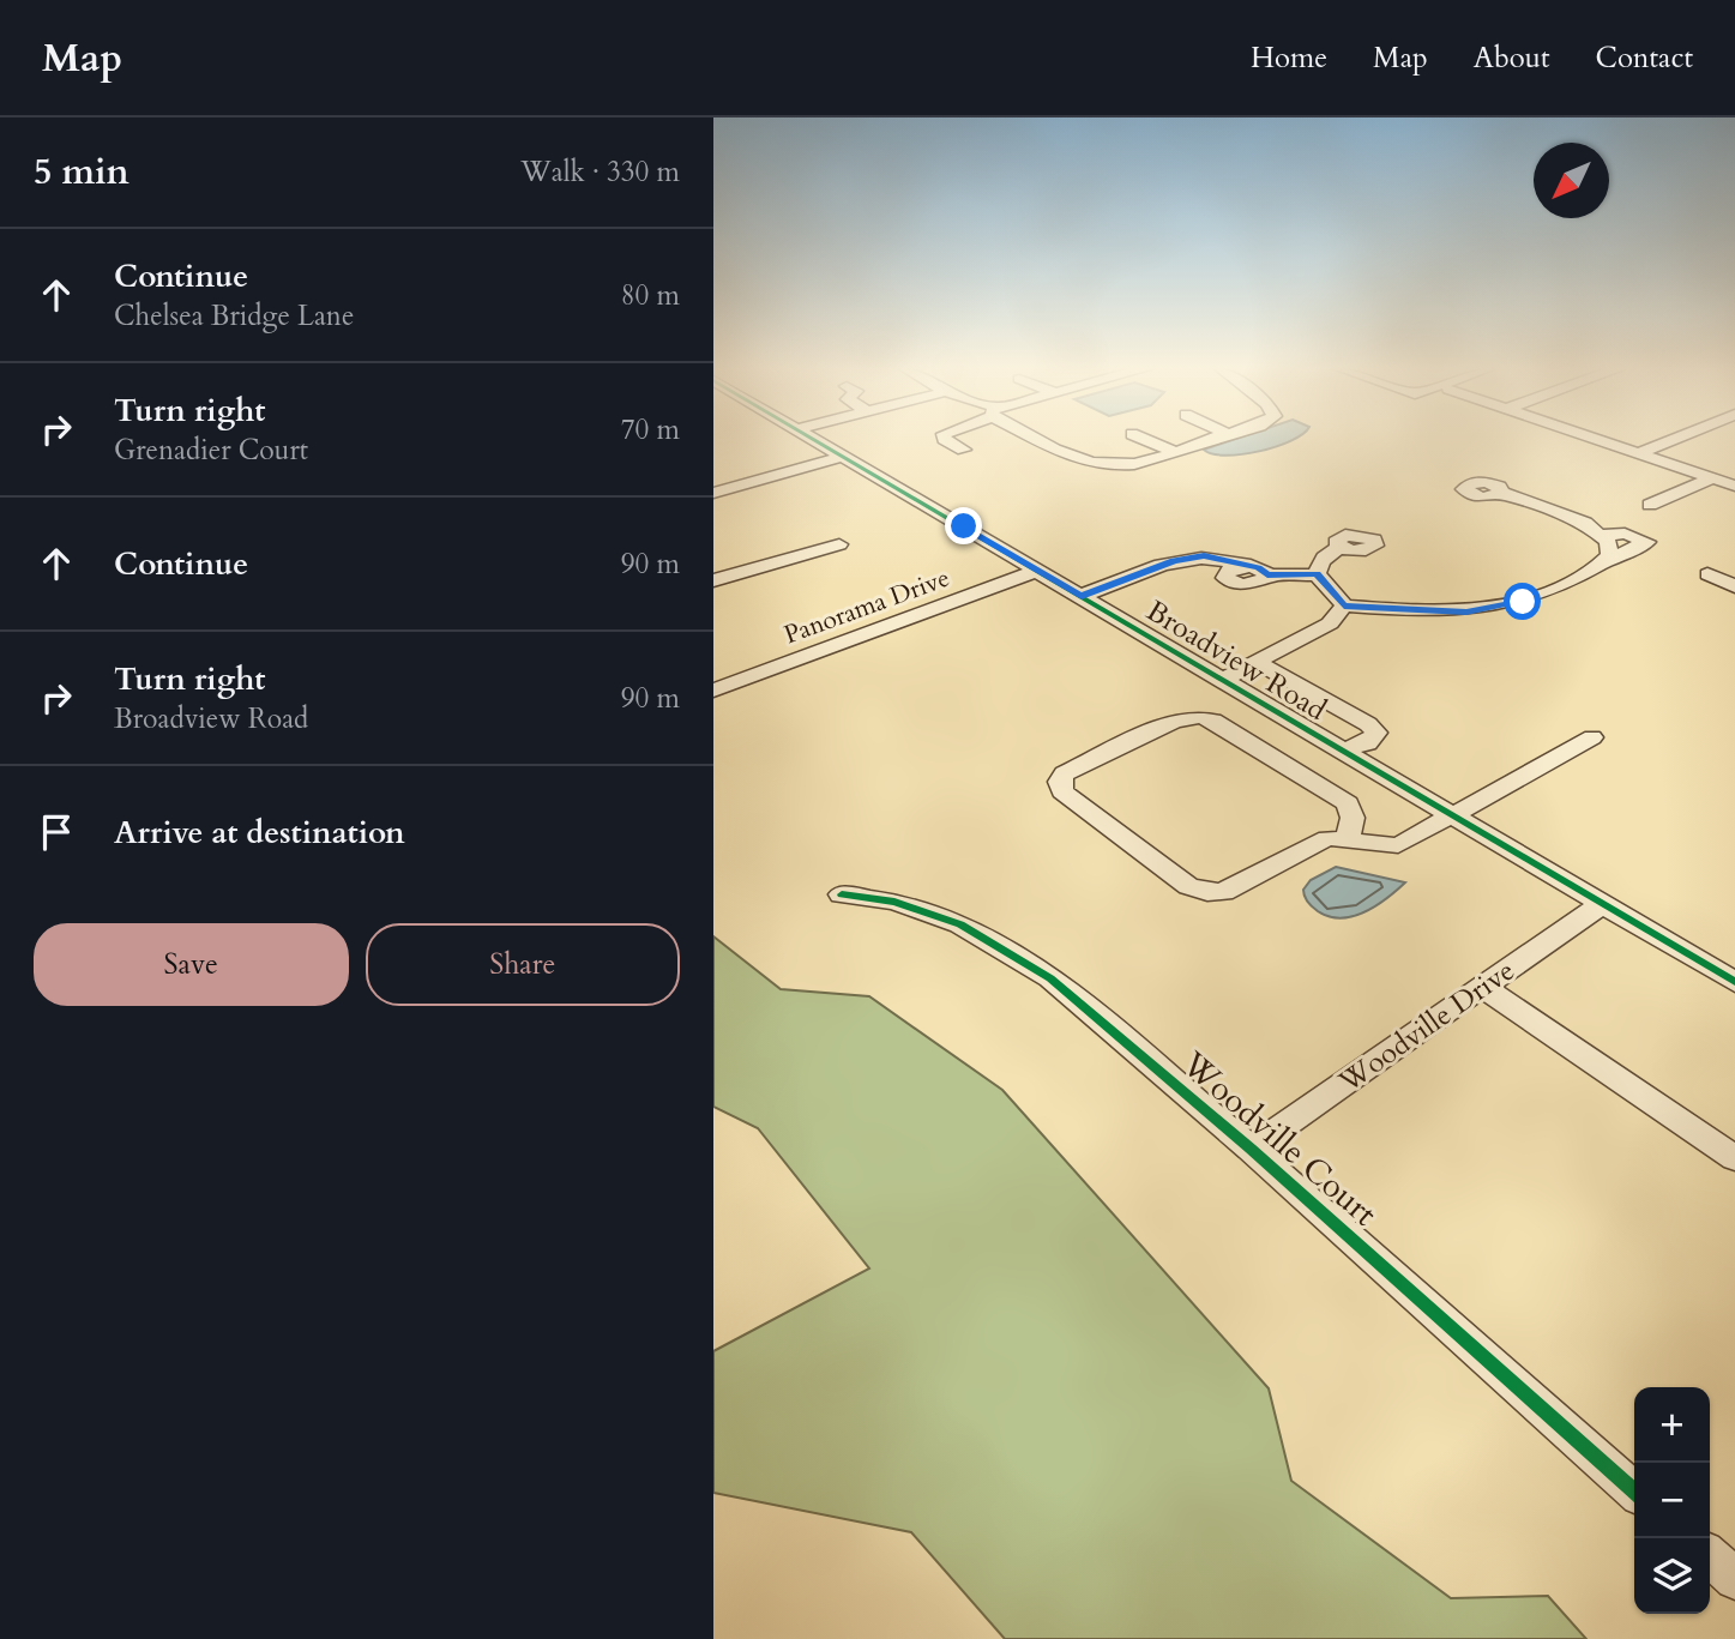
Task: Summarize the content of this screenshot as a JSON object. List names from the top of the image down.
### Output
{
  "streets": {
    "street": [
      "Panorama Drive",
      "Broadview Road",
      "Woodville Drive",
      "Woodville Court"
    ]
  },
  "crossings": [
    ["Panorama Drive", "Broadview Road"],
    ["Broadview Road", "Woodville Drive"],
    ["Woodville Drive", "Woodville Court"]
  ],
  "north": "bottom left",
  "page": {
    "header": "Map",
    "nav": [
      "Home",
      "Map",
      "About",
      "Contact"
    ],
    "heading": ["5 min", "Walk · 330 m"],
    "list": [
      ["Continue", "Chelsea Bridge Lane", "80 m"],
      ["Turn right", "Grenadier Court", "70 m"],
      ["Continue", "90 m"],
      ["Turn right", "Broadview Road", "90 m"],
      "Arrive at destination"
    ],
    "buttons": ["Save", "Share"],
    "map_buttons": ["+", "−"]
  }
}
